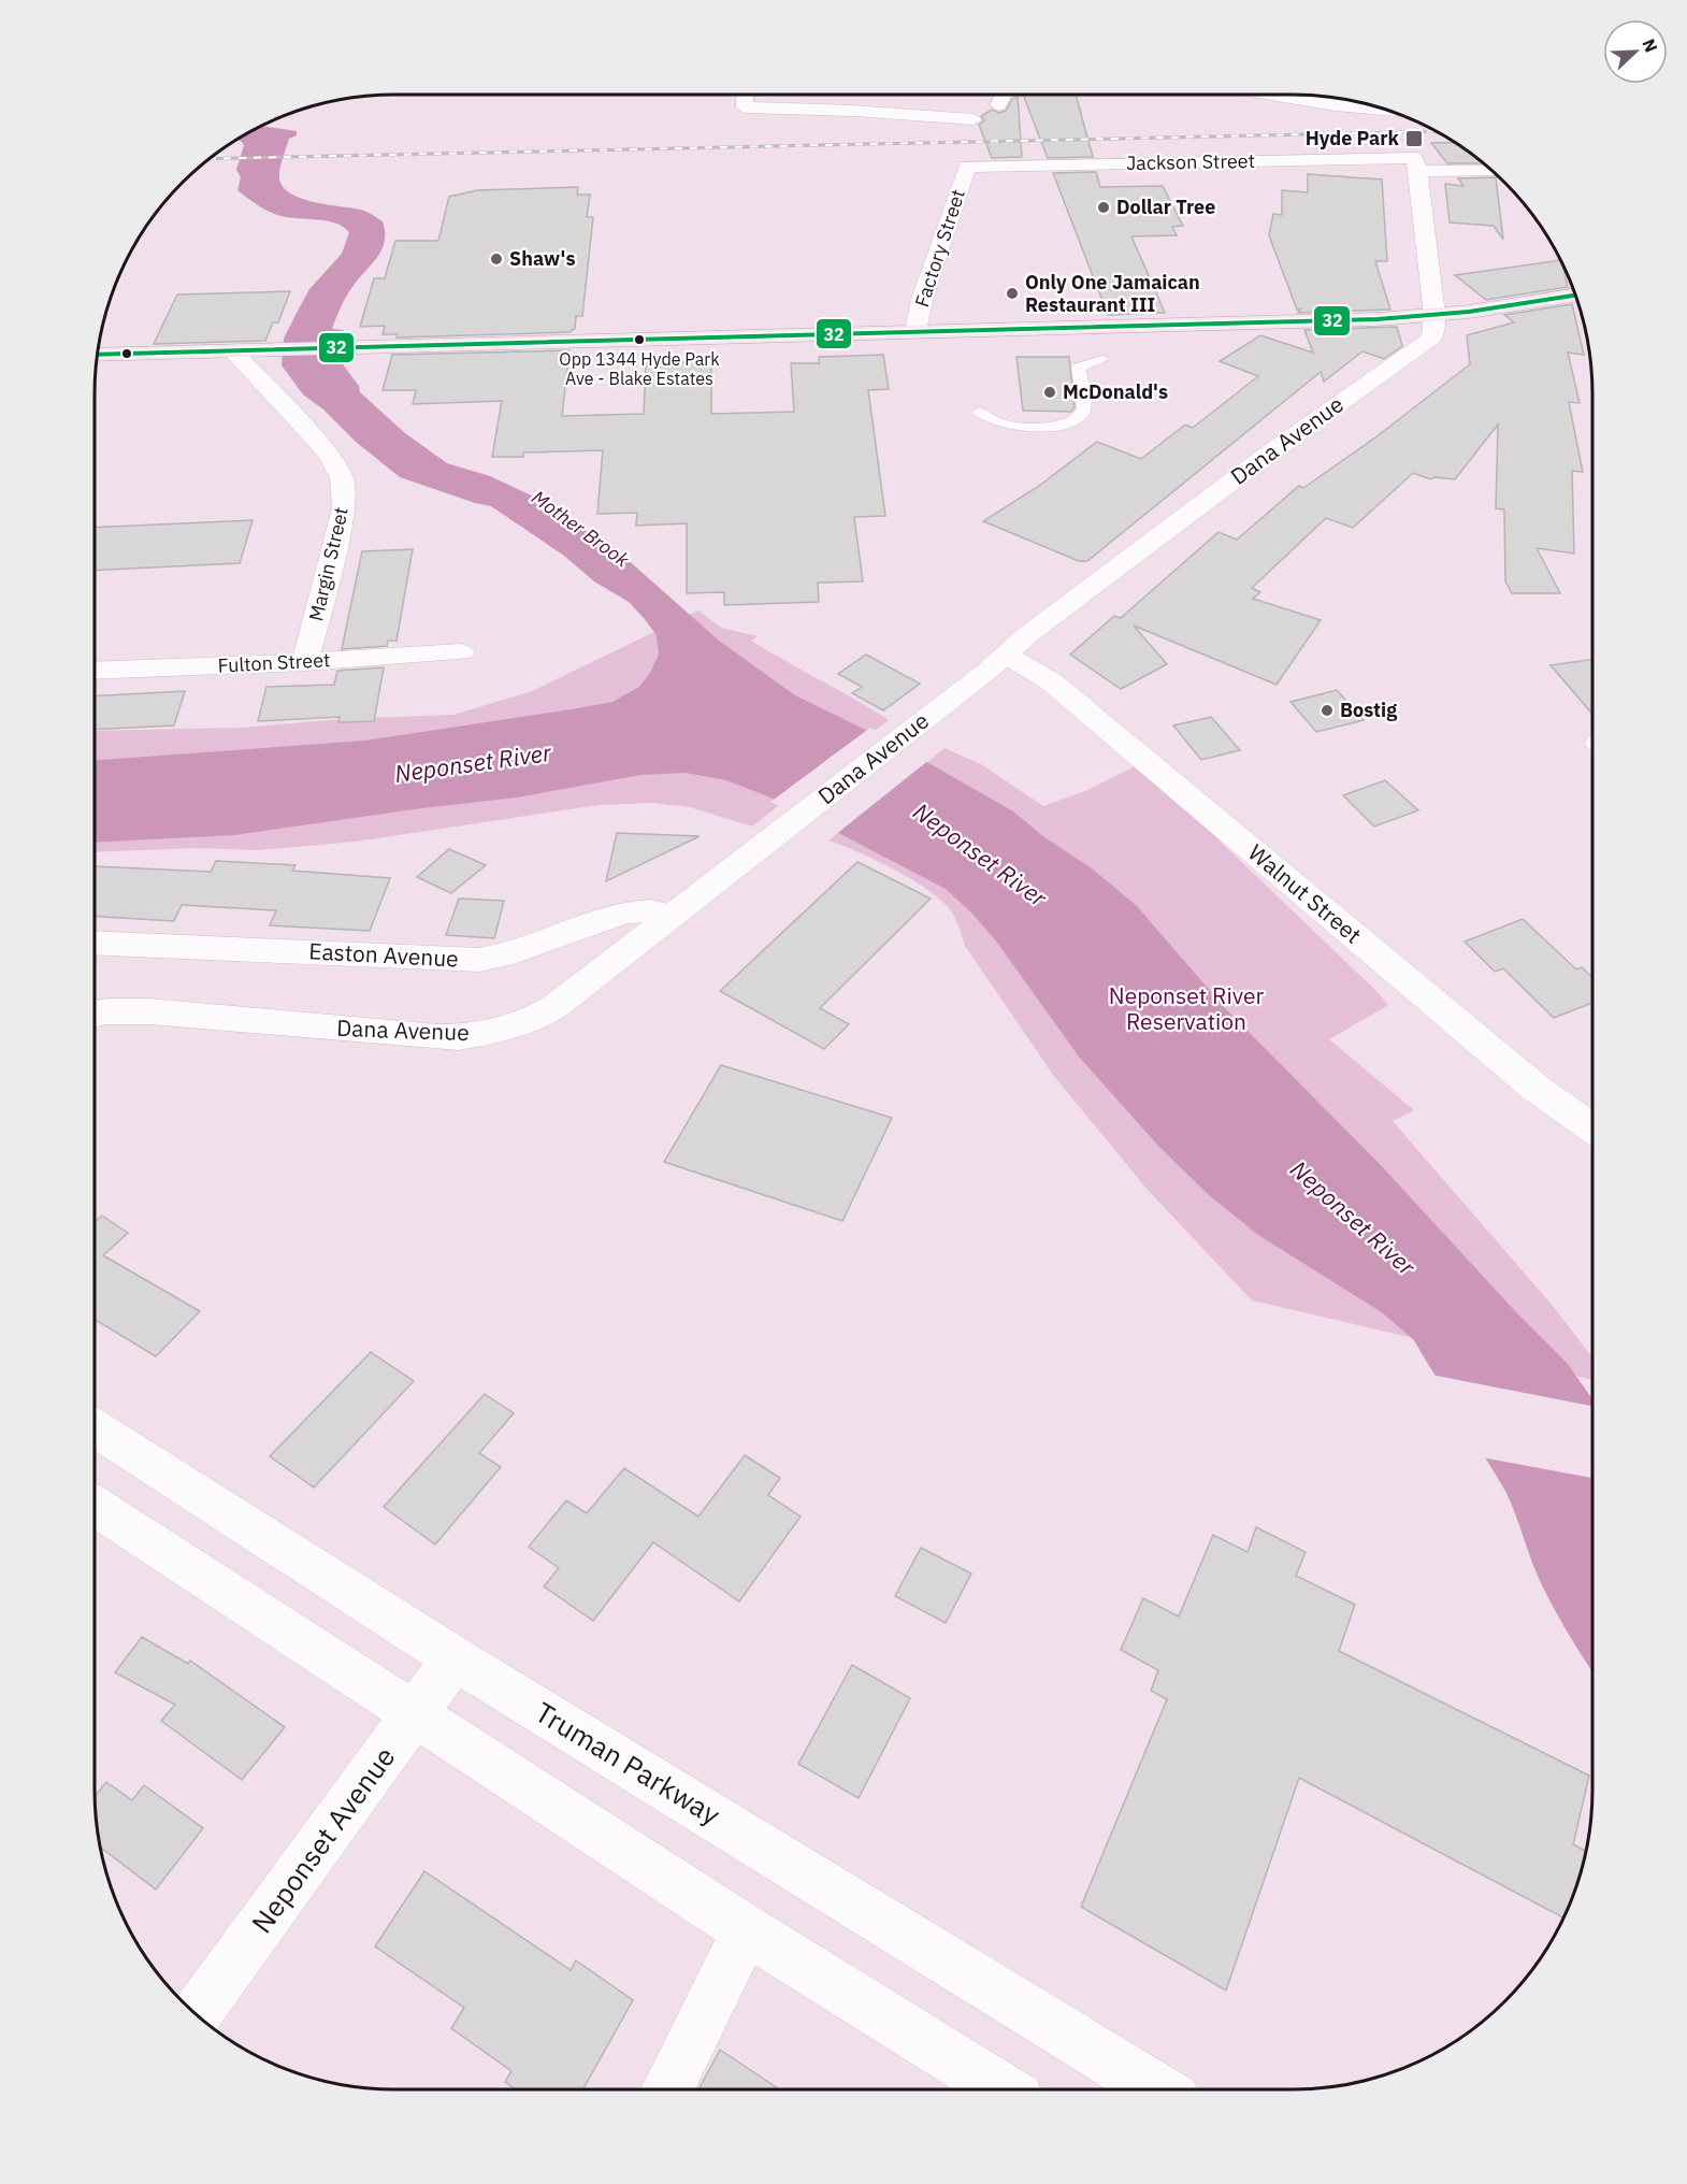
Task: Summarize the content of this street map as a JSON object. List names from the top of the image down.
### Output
{
  "streets": {
    "street": [
      "Jackson Street",
      "Factory Street",
      "Dana Avenue",
      "Margin Street",
      "Fulton Street",
      "Walnut Street",
      "Easton Avenue",
      "Truman Parkway",
      "Neponset Avenue"
    ]
  },
  "crossings": [
    ["Jackson Street", "Factory Street"],
    ["Jackson Street", "Dana Avenue"],
    ["Dana Avenue", "Walnut Street"],
    ["Dana Avenue", "Easton Avenue"],
    ["Margin Street", "Fulton Street"],
    ["Truman Parkway", "Neponset Avenue"]
  ],
  "water": ["Mother Brook", "Neponset River"],
  "parks": ["Neponset River Reservation"],
  "places": {
    "transit": ["Hyde Park"],
    "other": [
      "Dollar Tree",
      "Shaw's",
      "Only One Jamaican Restaurant III",
      "Opp 1344 Hyde Park Ave - Blake Estates",
      "McDonald's",
      "Bostig"
    ]
  },
  "lines": ["transit line 32"],
  "north": "top right"
}
